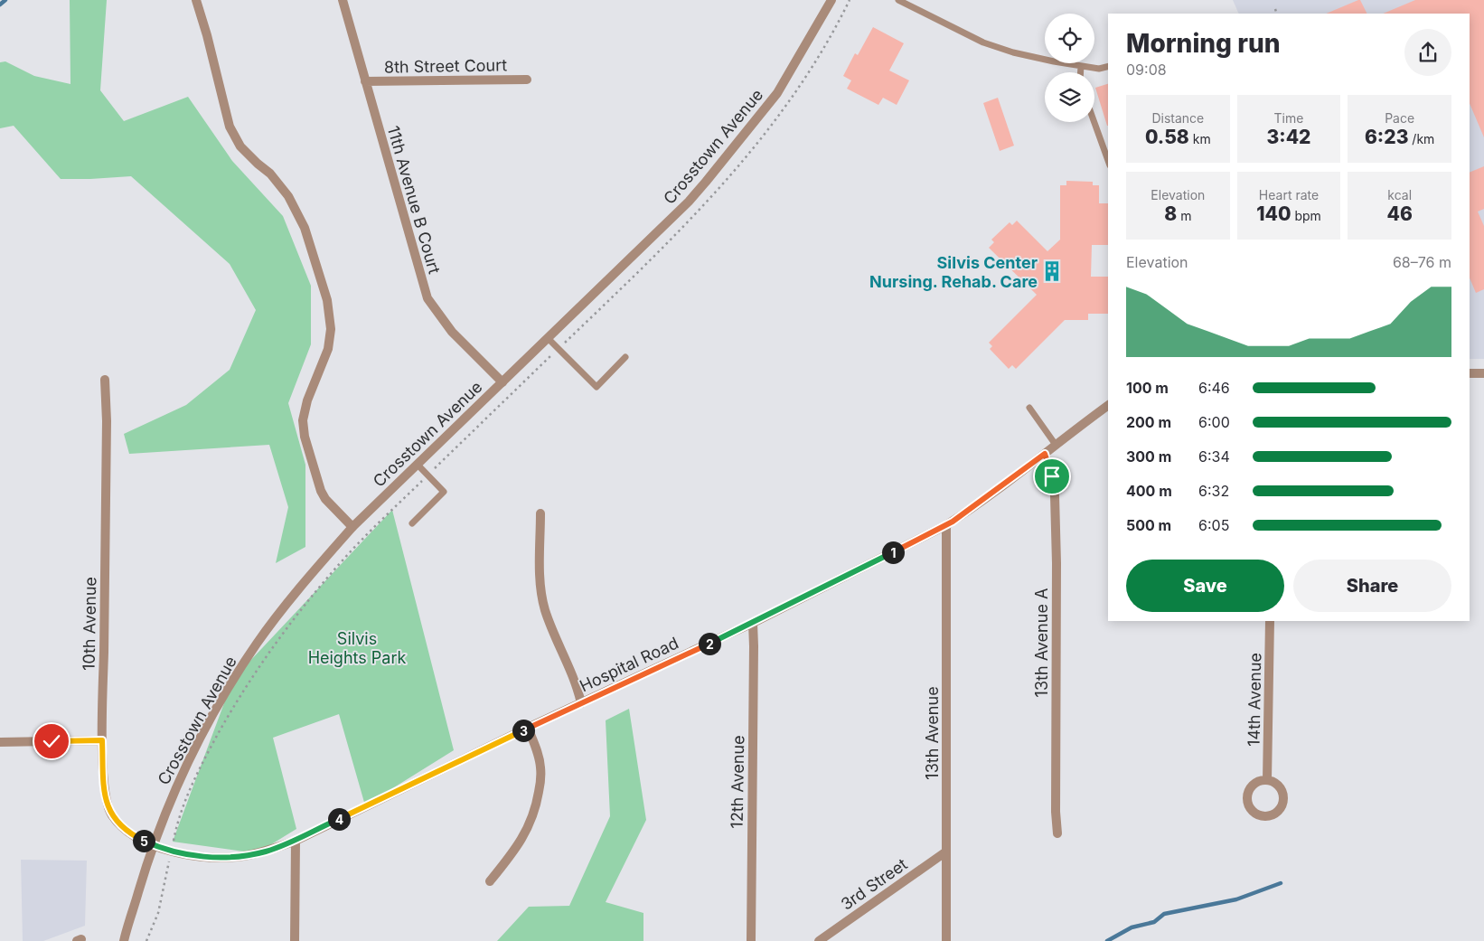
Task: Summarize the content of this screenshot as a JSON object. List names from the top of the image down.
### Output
{
  "streets": {
    "street": [
      "8th Street Court",
      "Crosstown Avenue",
      "11th Avenue B Court",
      "10th Avenue",
      "13th Avenue A",
      "Hospital Road",
      "14th Avenue",
      "13th Avenue",
      "12th Avenue",
      "3rd Street"
    ]
  },
  "crossings": [
    ["8th Street Court", "11th Avenue B Court"],
    ["Crosstown Avenue", "11th Avenue B Court"],
    ["Crosstown Avenue", "10th Avenue"],
    ["Crosstown Avenue", "Hospital Road"],
    ["10th Avenue", "Hospital Road"],
    ["13th Avenue A", "Hospital Road"],
    ["Hospital Road", "13th Avenue"],
    ["Hospital Road", "12th Avenue"],
    ["13th Avenue", "3rd Street"]
  ],
  "parks": ["Silvis Heights Park"],
  "places": {
    "building": ["Silvis Center Nursing. Rehab. Care"]
  },
  "page": {
    "heading": ["Morning run", "09:08"],
    "stats": [
      ["Distance", "0.58 km"],
      ["Time", "3:42"],
      ["Pace", "6:23 /km"],
      ["Elevation", "8 m"],
      ["Heart rate", "140 bpm"],
      ["kcal", "46"]
    ],
    "chart": ["Elevation", "68–76 m"],
    "list": [
      {
        "name": "100 m",
        "note": "6:46"
      },
      {
        "name": "200 m",
        "note": "6:00"
      },
      {
        "name": "300 m",
        "note": "6:34"
      },
      {
        "name": "400 m",
        "note": "6:32"
      },
      {
        "name": "500 m",
        "note": "6:05"
      }
    ],
    "pins": [
      "1",
      "2",
      "3",
      "4",
      "5"
    ],
    "buttons": ["Save", "Share"]
  }
}
